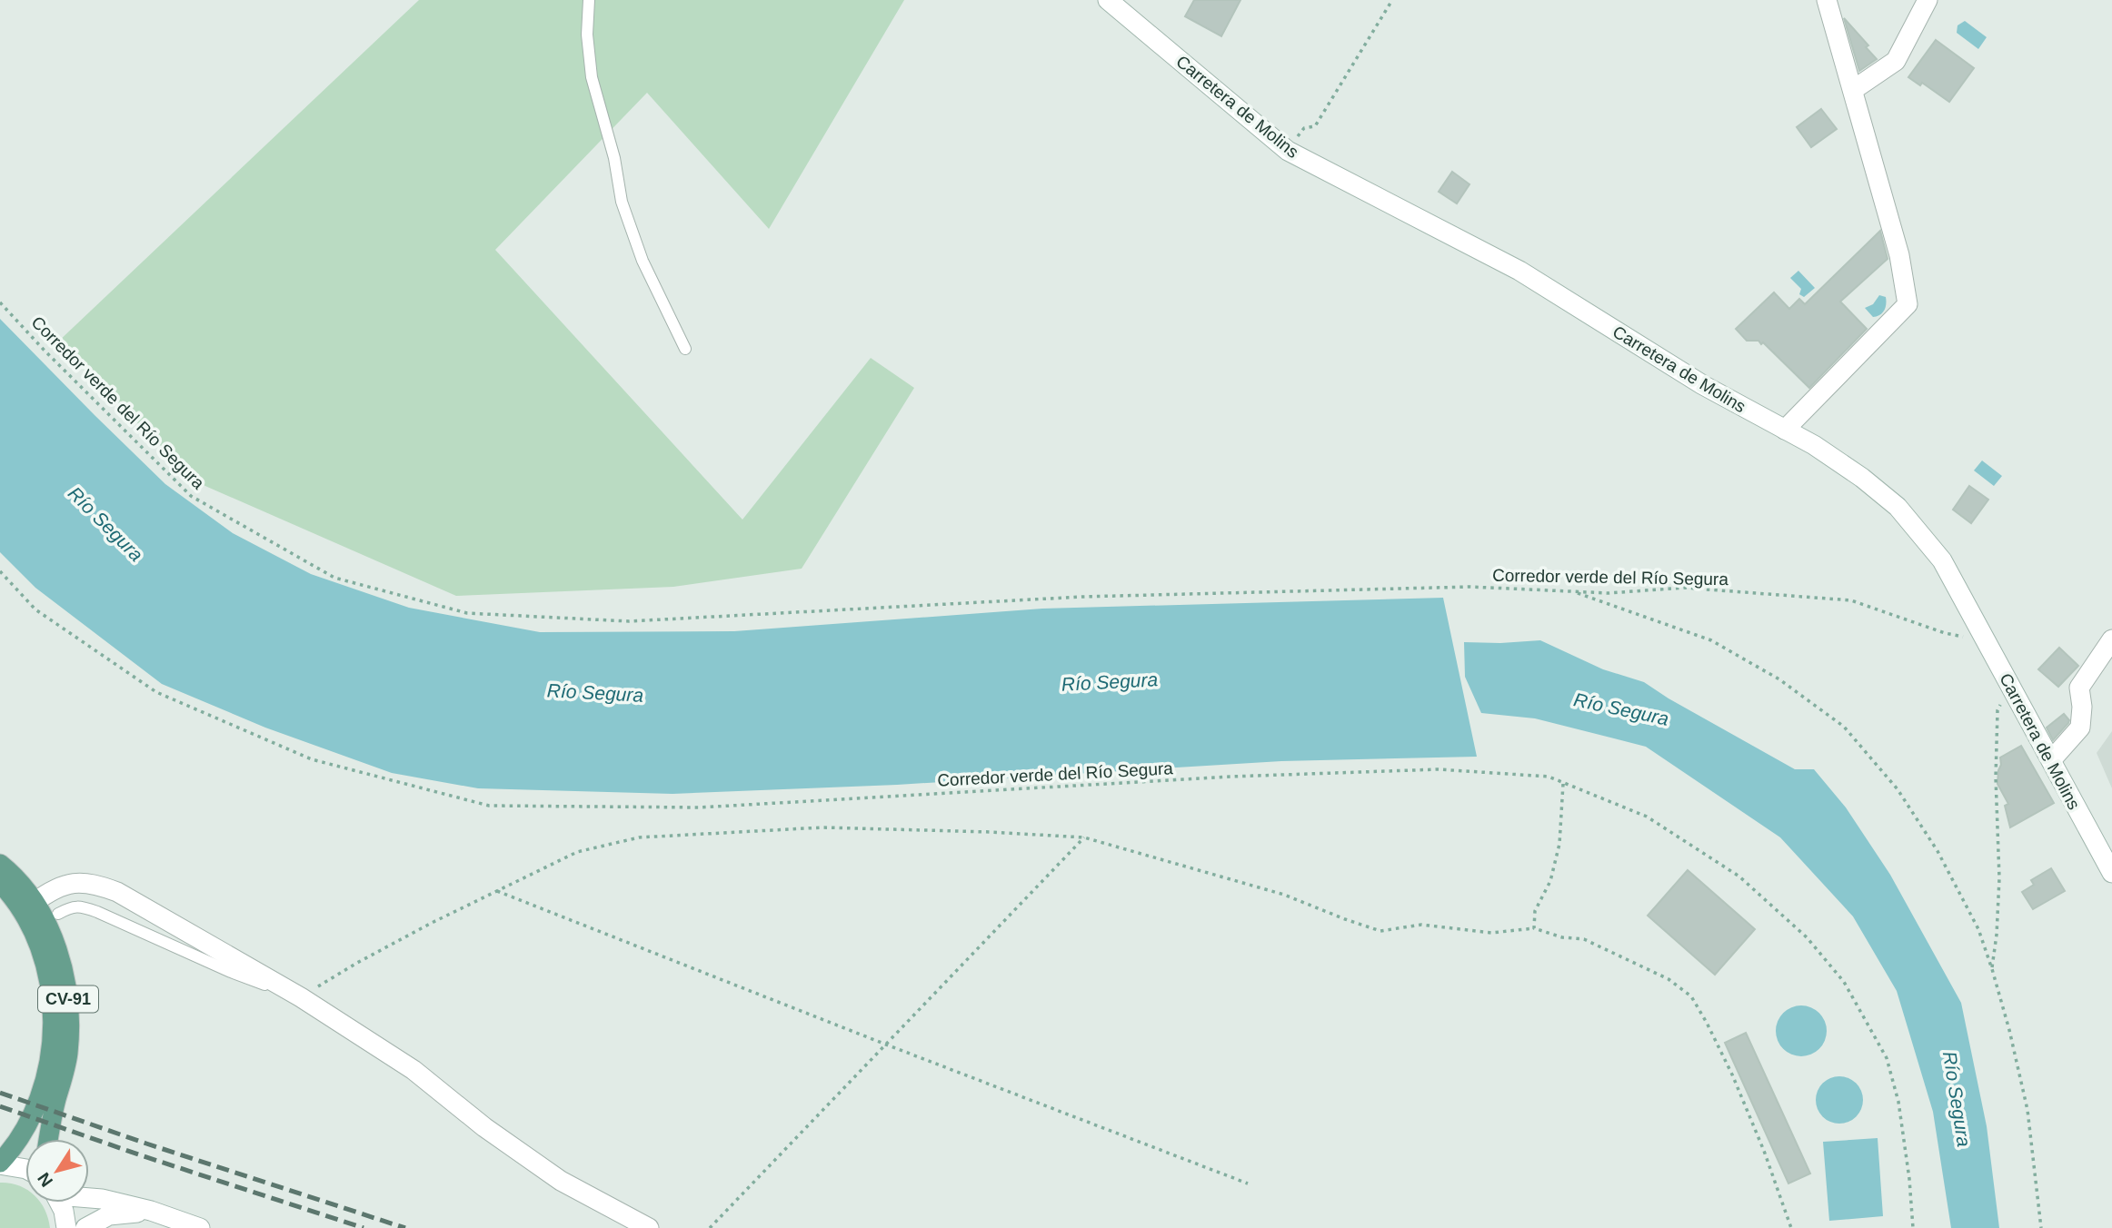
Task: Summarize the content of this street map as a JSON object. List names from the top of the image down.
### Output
{
  "streets": {
    "main road": ["CV-91"],
    "street": ["Carretera de Molins"],
    "path": ["Corredor verde del Río Segura"]
  },
  "crossings": [
    ["Carretera de Molins", "Corredor verde del Río Segura"]
  ],
  "water": ["Río Segura"],
  "north": "bottom left"
}
